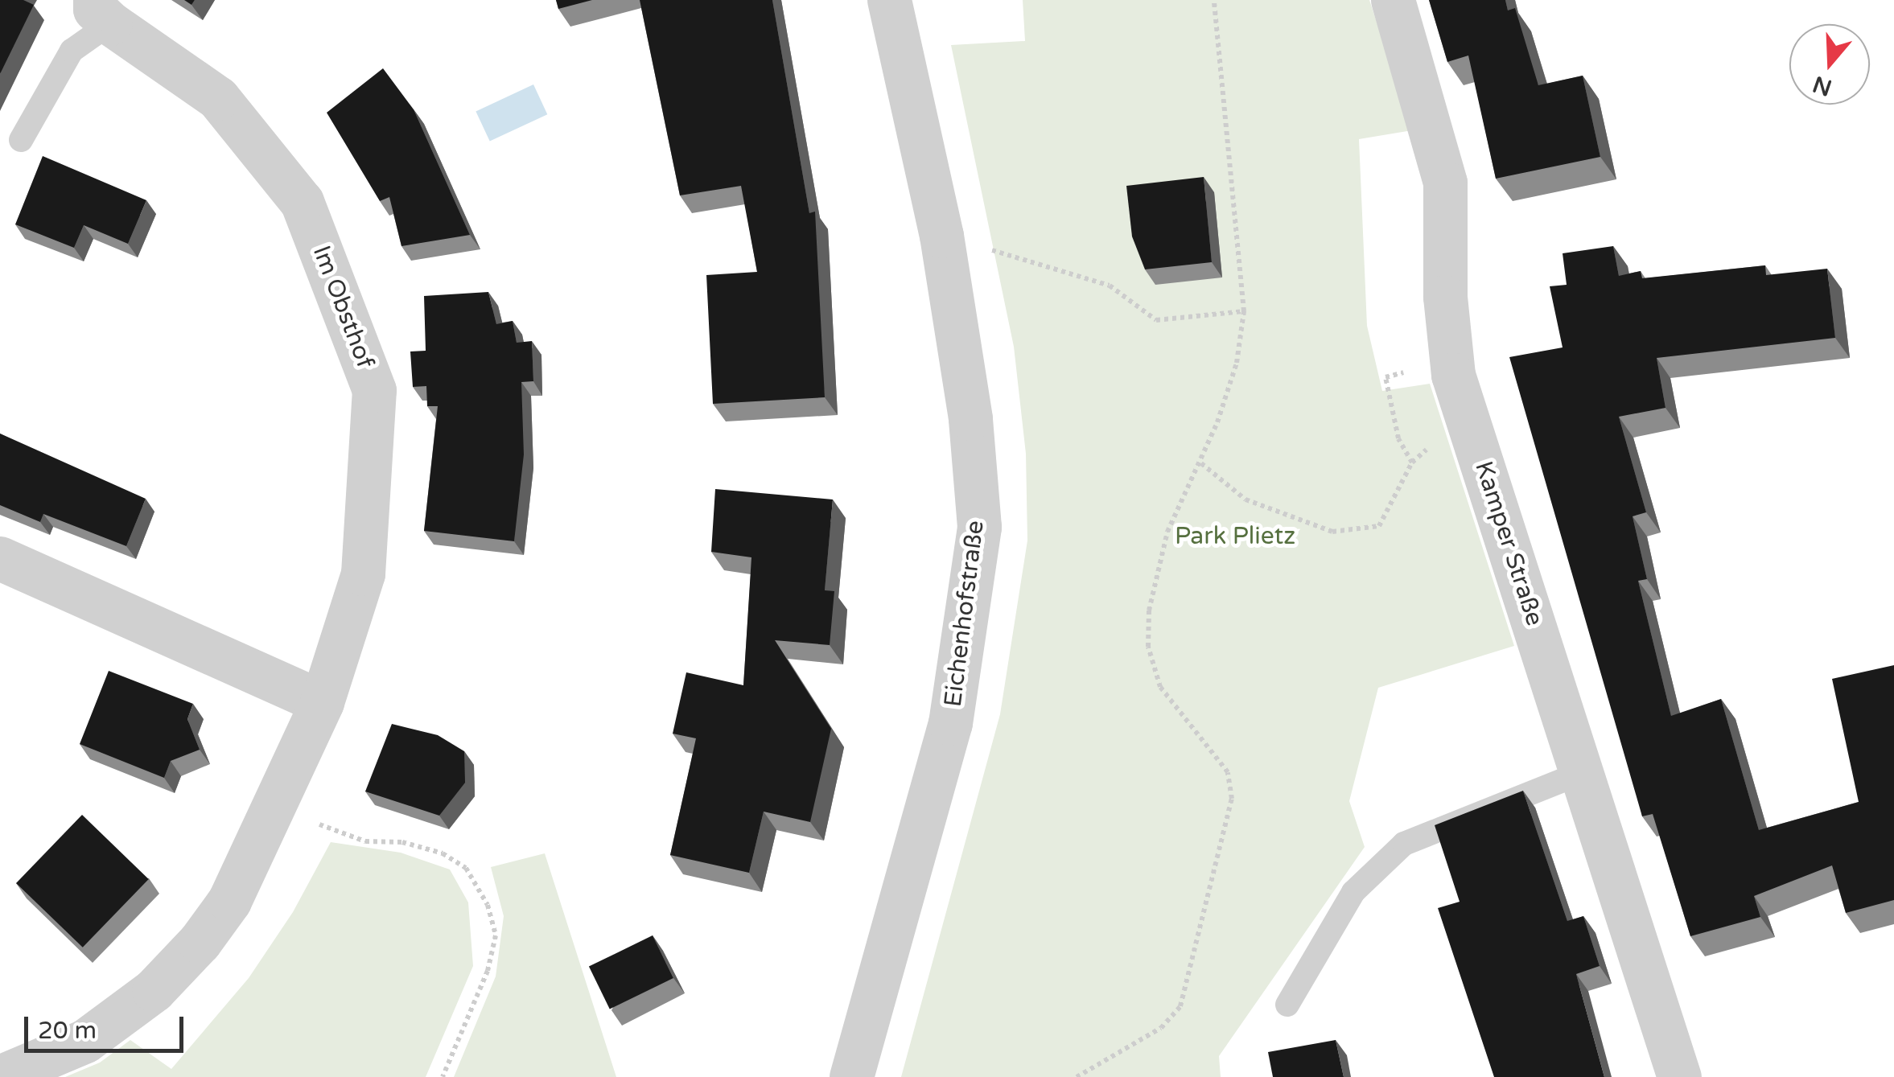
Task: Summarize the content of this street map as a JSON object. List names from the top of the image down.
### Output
{
  "streets": {
    "street": ["Im Obsthof", "Kamper Straße", "Eichenhofstraße"]
  },
  "parks": ["Park Plietz"],
  "scale_bar": "20 m",
  "north": "bottom"
}
